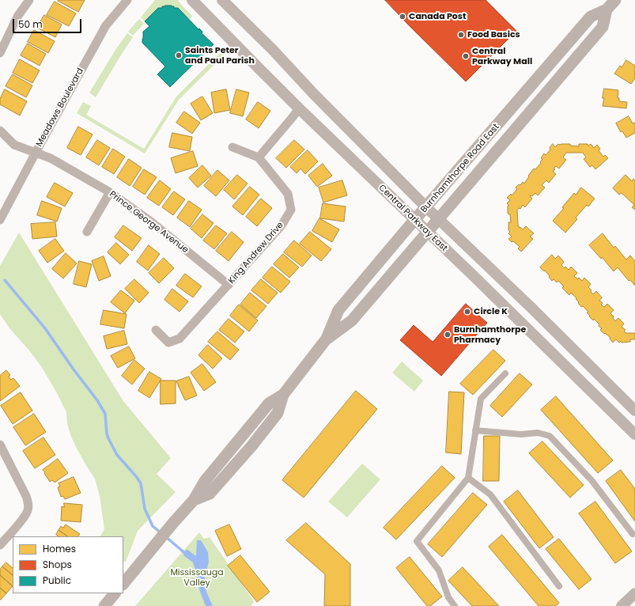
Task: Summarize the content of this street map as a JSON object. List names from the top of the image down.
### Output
{
  "streets": {
    "main road": ["Burnhamthorpe Road East"],
    "street": [
      "Meadows Boulevard",
      "Central Parkway East",
      "Prince George Avenue",
      "King Andrew Drive"
    ]
  },
  "crossings": [
    ["Meadows Boulevard", "Prince George Avenue"],
    ["Burnhamthorpe Road East", "Central Parkway East"],
    ["Prince George Avenue", "King Andrew Drive"]
  ],
  "parks": ["Mississauga Valley"],
  "places": [
    "Canada Post",
    "Food Basics",
    "Saints Peter and Paul Parish",
    "Central Parkway Mall",
    "Circle K",
    "Burnhamthorpe Pharmacy"
  ],
  "legend": ["Homes", "Shops", "Public"],
  "scale_bar": "50 m"
}
